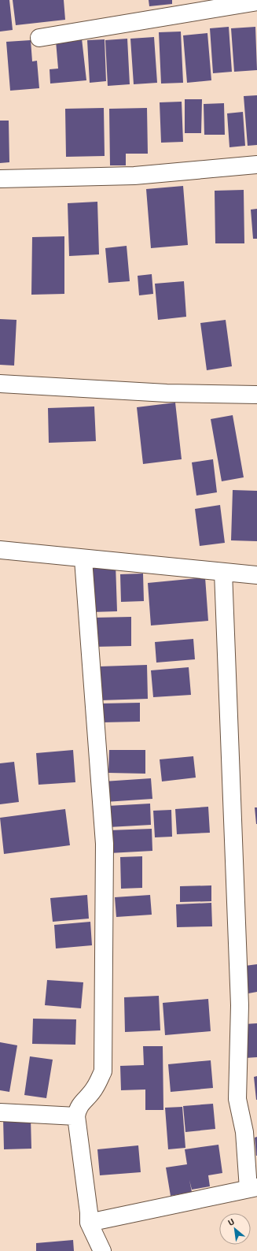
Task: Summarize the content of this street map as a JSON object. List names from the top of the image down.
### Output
{
  "north": "top left"
}
